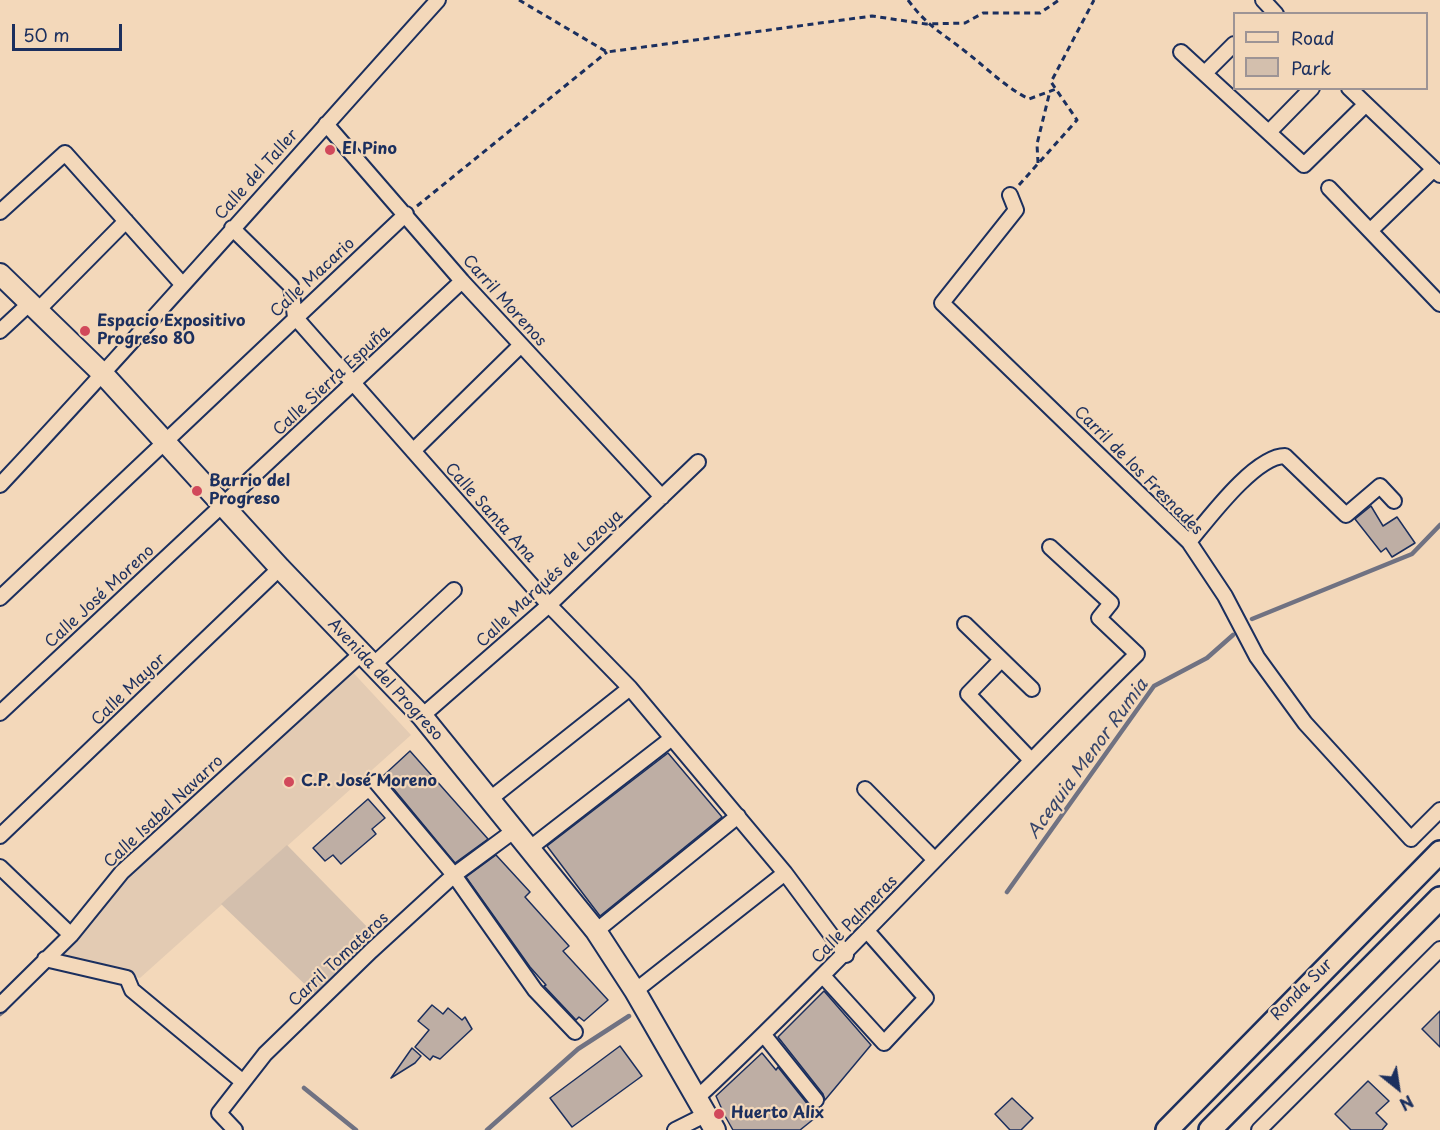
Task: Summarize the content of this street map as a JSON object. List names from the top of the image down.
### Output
{
  "streets": {
    "main road": ["Avenida del Progreso", "Ronda Sur"],
    "street": [
      "Calle del Taller",
      "Calle Macario",
      "Carril Morenos",
      "Calle Sierra Espuña",
      "Carril de los Fresnades",
      "Calle Santa Ana",
      "Calle Marqués de Lozoya",
      "Calle José Moreno",
      "Calle Mayor",
      "Calle Isabel Navarro",
      "Calle Palmeras",
      "Carril Tomateros"
    ]
  },
  "crossings": [
    ["Calle del Taller", "Carril Morenos"],
    ["Calle del Taller", "Avenida del Progreso"],
    ["Calle Macario", "Carril Morenos"],
    ["Calle Macario", "Calle Santa Ana"],
    ["Calle Macario", "Avenida del Progreso"],
    ["Carril Morenos", "Calle Sierra Espuña"],
    ["Carril Morenos", "Calle Marqués de Lozoya"],
    ["Calle Sierra Espuña", "Calle Santa Ana"],
    ["Calle Sierra Espuña", "Calle José Moreno"],
    ["Calle Sierra Espuña", "Avenida del Progreso"],
    ["Calle Santa Ana", "Calle Marqués de Lozoya"],
    ["Calle Santa Ana", "Calle Palmeras"],
    ["Calle Marqués de Lozoya", "Avenida del Progreso"],
    ["Calle José Moreno", "Avenida del Progreso"],
    ["Avenida del Progreso", "Calle Mayor"],
    ["Avenida del Progreso", "Calle Isabel Navarro"],
    ["Avenida del Progreso", "Calle Palmeras"],
    ["Avenida del Progreso", "Carril Tomateros"]
  ],
  "water": ["Acequia Menor Rumia"],
  "places": [
    "El Pino",
    "Espacio Expositivo Progreso 80",
    "Barrio del Progreso",
    "C.P. José Moreno",
    "Huerto Alix"
  ],
  "legend": ["Road", "Park"],
  "scale_bar": "50 m",
  "north": "bottom right"
}
